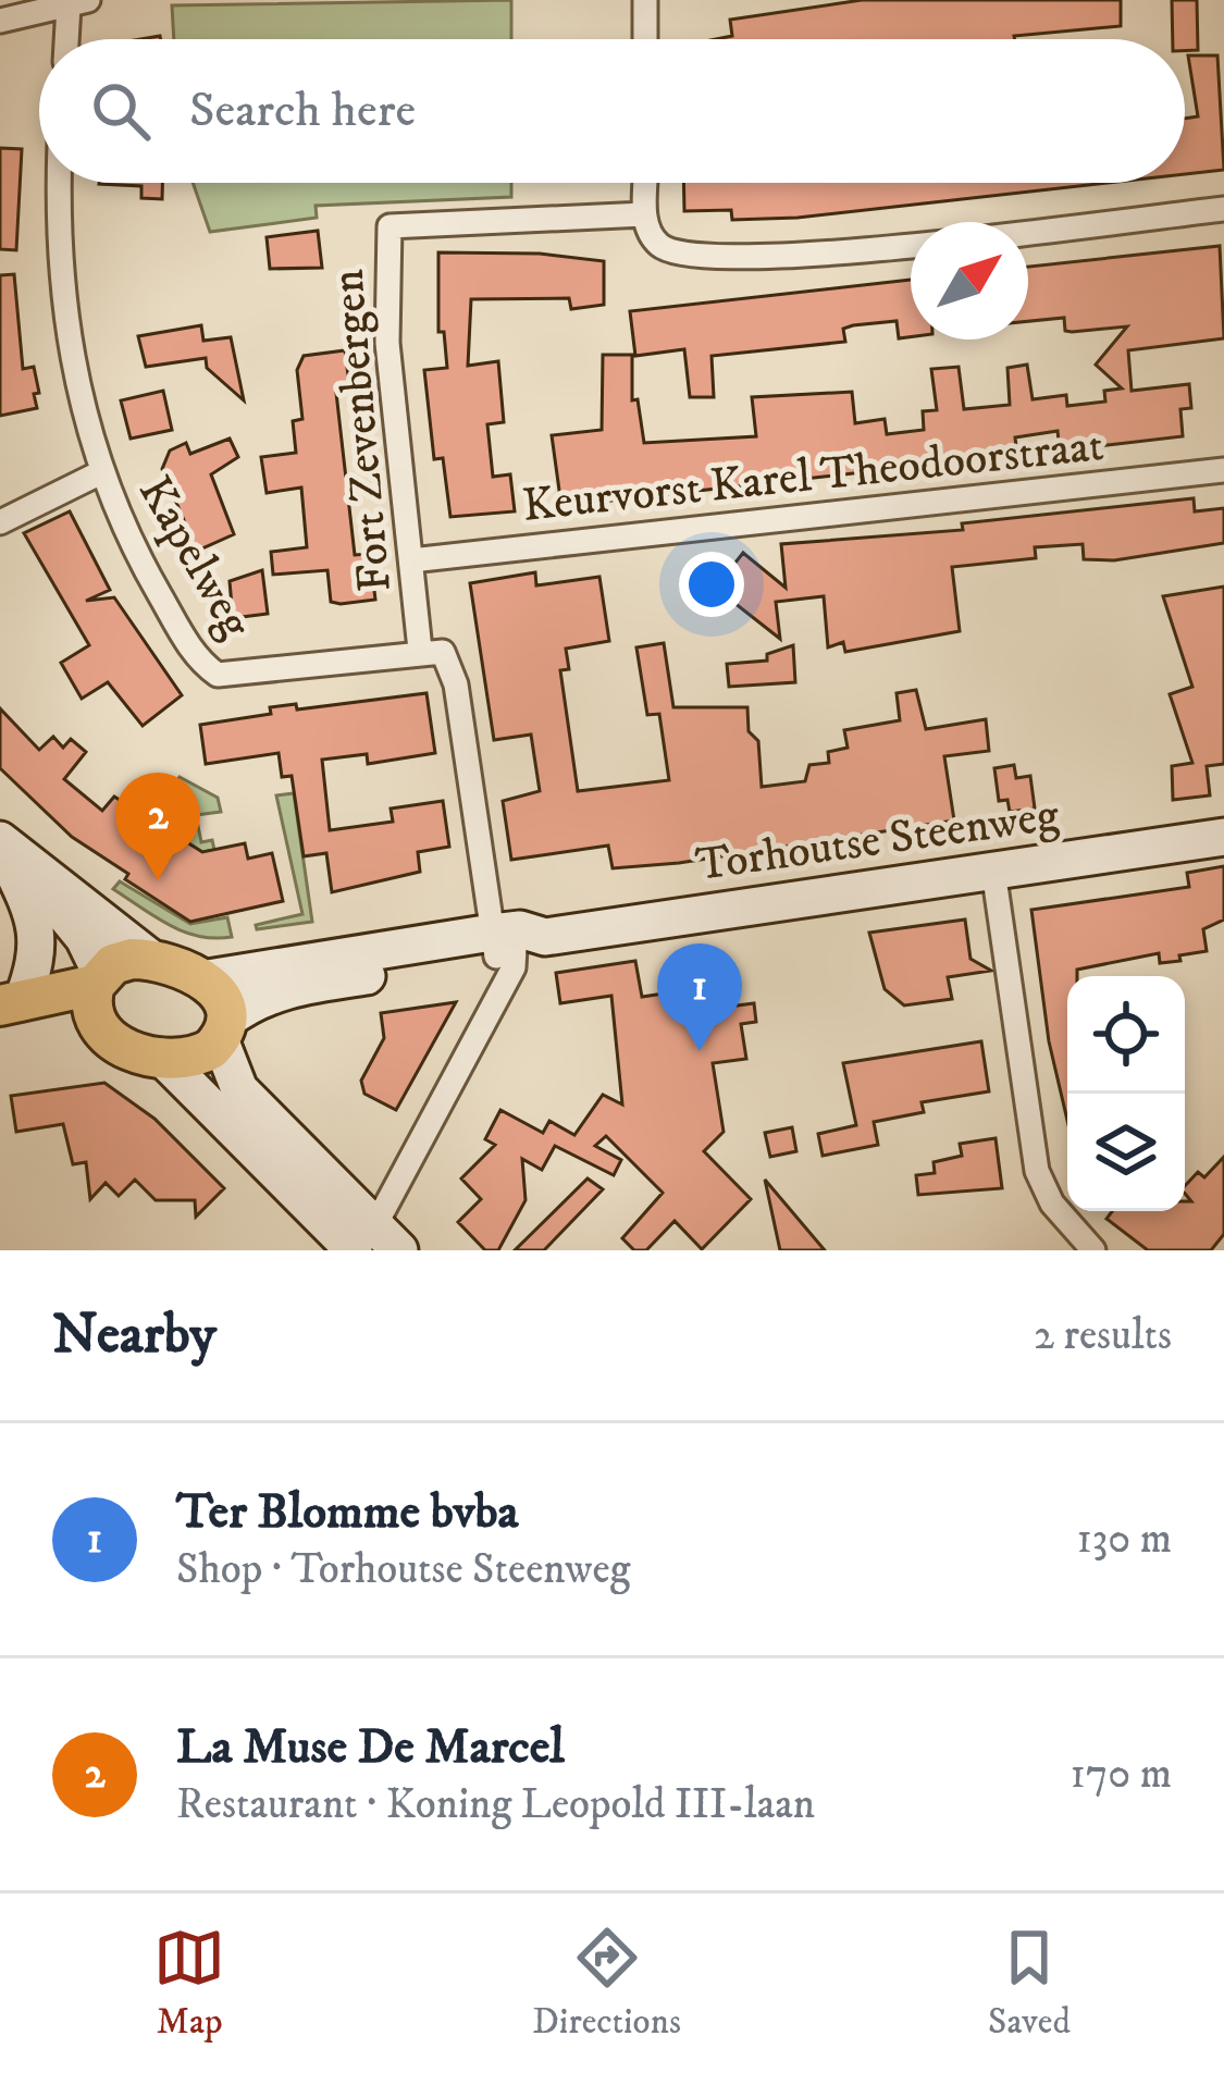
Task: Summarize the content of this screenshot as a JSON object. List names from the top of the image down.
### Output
{
  "streets": {
    "main road": ["Torhoutse Steenweg"],
    "street": ["Fort Zevenbergen", "Keurvorst Karel Theodoorstraat", "Kapelweg"]
  },
  "crossings": [
    ["Fort Zevenbergen", "Keurvorst Karel Theodoorstraat"],
    ["Fort Zevenbergen", "Kapelweg"]
  ],
  "north": "top right",
  "page": {
    "search": "Search here",
    "pins": ["2", "1"],
    "heading": ["Nearby", "2 results"],
    "list": [
      {
        "mark": "1",
        "name": "Ter Blomme bvba",
        "note": "Shop · Torhoutse Steenweg",
        "value": "130 m"
      },
      {
        "mark": "2",
        "name": "La Muse De Marcel",
        "note": "Restaurant · Koning Leopold III-laan",
        "value": "170 m"
      }
    ],
    "nav": ["Map", "Directions", "Saved"]
  }
}
